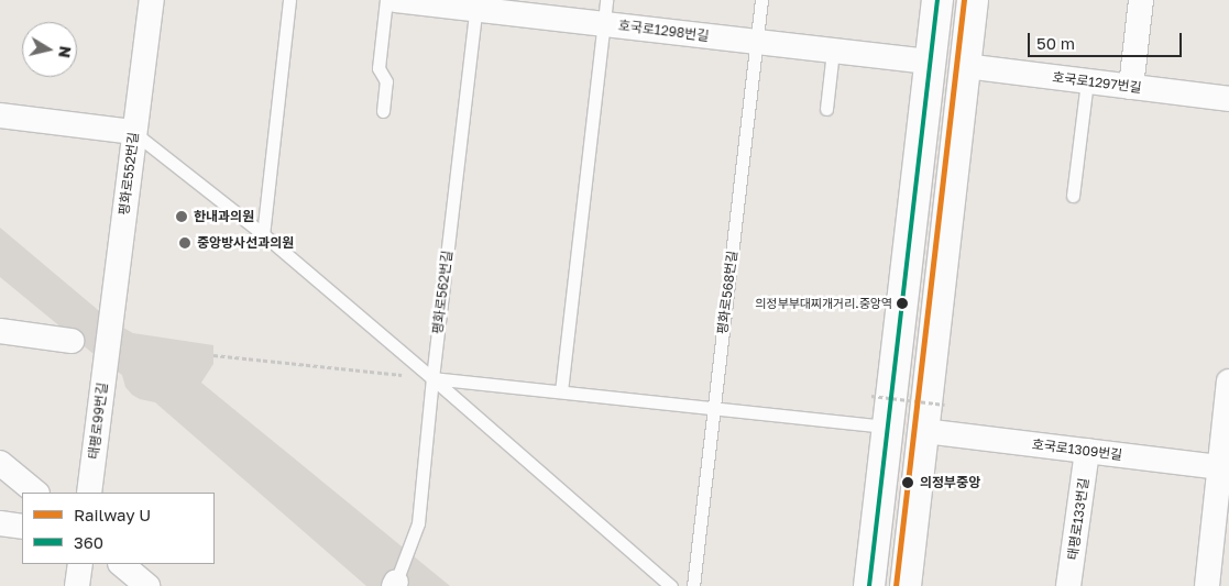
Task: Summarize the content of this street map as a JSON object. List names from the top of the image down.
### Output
{
  "streets": {
    "street": [
      "호국로1298번길",
      "호국로1297번길",
      "평화로552번길",
      "태평로99번길",
      "호국로1309번길",
      "태평로133번길"
    ],
    "lane": ["평화로562번길", "평화로568번길"]
  },
  "crossings": [
    ["호국로1298번길", "평화로562번길"],
    ["호국로1298번길", "평화로568번길"],
    ["평화로552번길", "태평로99번길"],
    ["호국로1309번길", "태평로133번길"]
  ],
  "places": [
    "한내과의원",
    "중앙방사선과의원",
    "의정부부대찌개거리.중앙역",
    "의정부중앙"
  ],
  "lines": ["rail line U", "transit line 360"],
  "legend": ["Railway U", "360"],
  "scale_bar": "50 m",
  "north": "right"
}
